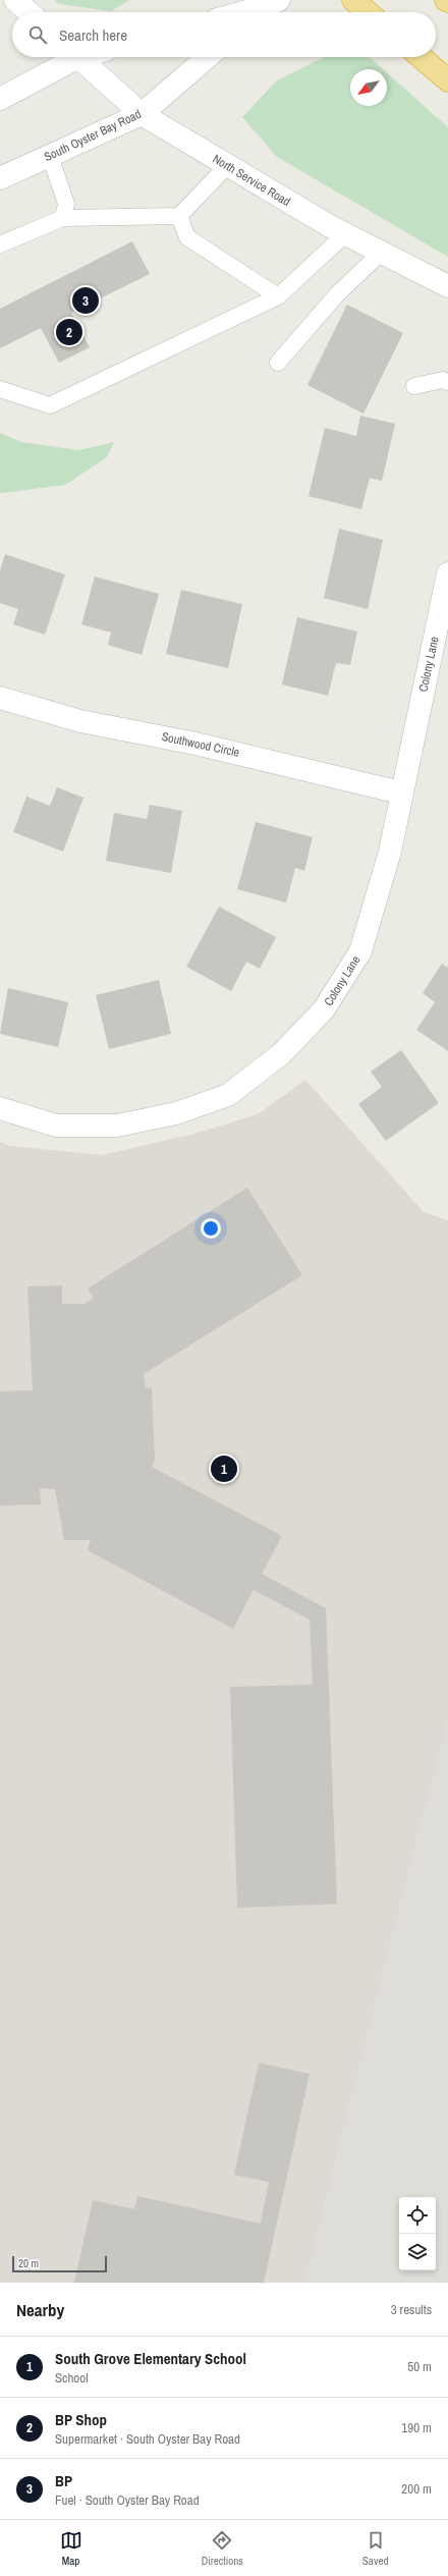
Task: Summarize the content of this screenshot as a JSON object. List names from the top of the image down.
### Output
{
  "streets": {
    "street": [
      "South Oyster Bay Road",
      "North Service Road",
      "Colony Lane",
      "Southwood Circle"
    ]
  },
  "crossings": [
    ["South Oyster Bay Road", "North Service Road"],
    ["Colony Lane", "Southwood Circle"]
  ],
  "scale_bar": "20 m",
  "north": "bottom left",
  "page": {
    "search": "Search here",
    "pins": ["3", "2", "1"],
    "scale": "20 m",
    "heading": ["Nearby", "3 results"],
    "list": [
      {
        "mark": "1",
        "name": "South Grove Elementary School",
        "note": "School",
        "value": "50 m"
      },
      {
        "mark": "2",
        "name": "BP Shop",
        "note": "Supermarket · South Oyster Bay Road",
        "value": "190 m"
      },
      {
        "mark": "3",
        "name": "BP",
        "note": "Fuel · South Oyster Bay Road",
        "value": "200 m"
      }
    ],
    "nav": ["Map", "Directions", "Saved"]
  }
}
